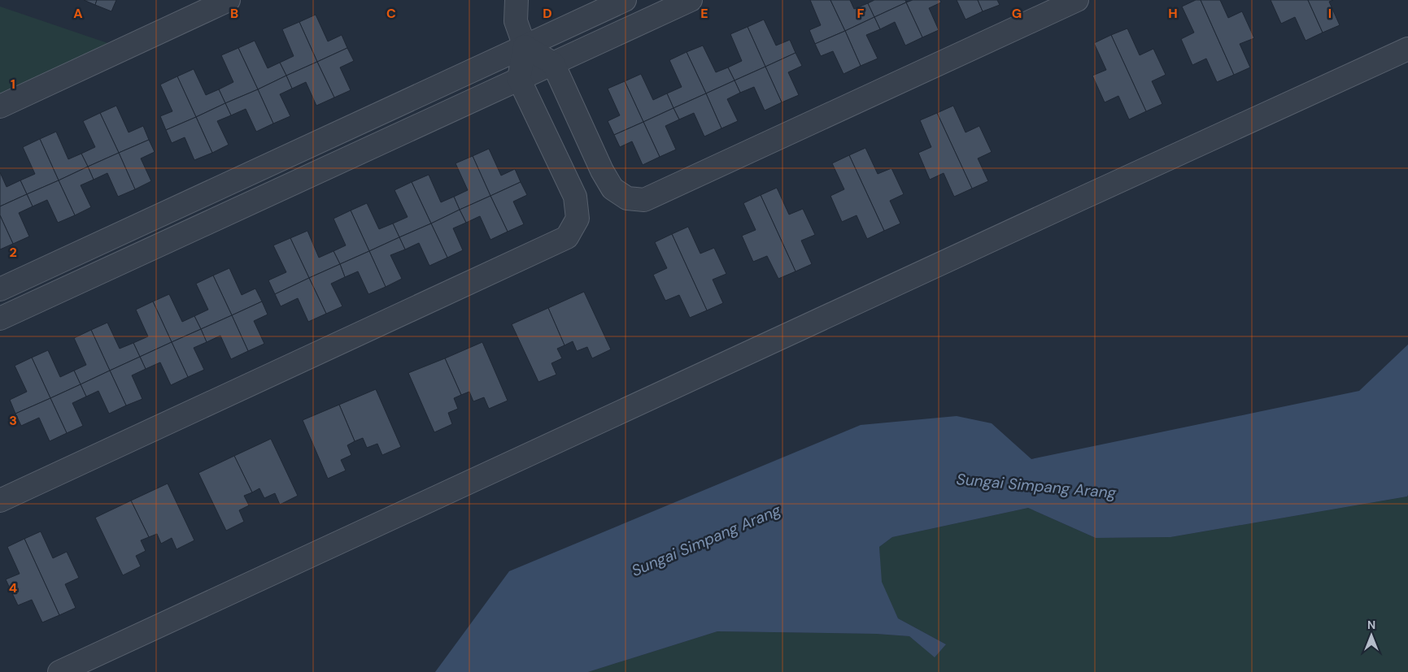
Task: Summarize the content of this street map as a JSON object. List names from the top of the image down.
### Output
{
  "water": ["Sungai Simpang Arang"],
  "north": "top",
  "grid": {
    "columns": [
      "A",
      "B",
      "C",
      "D",
      "E",
      "F",
      "G",
      "H",
      "I"
    ],
    "rows": [
      "1",
      "2",
      "3",
      "4"
    ]
  }
}
